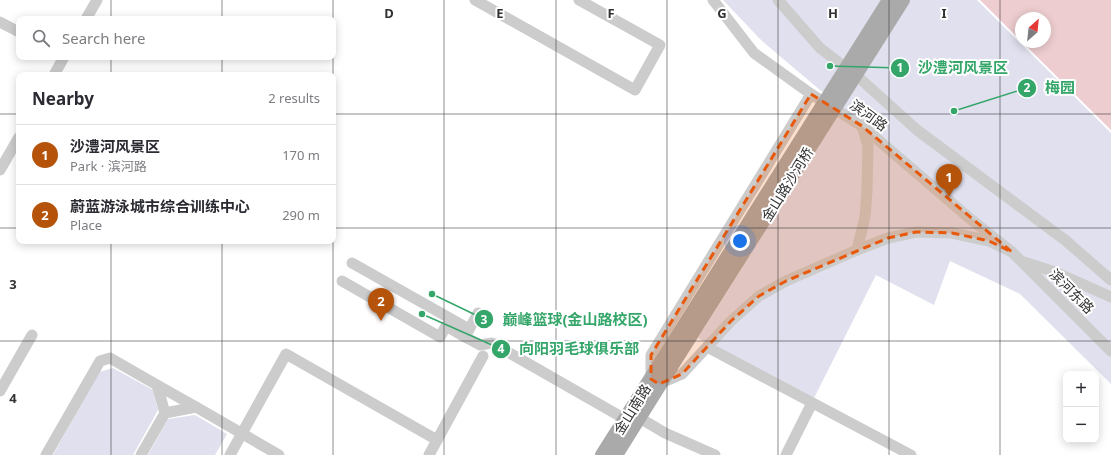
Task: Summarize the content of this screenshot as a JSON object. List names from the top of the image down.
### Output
{
  "streets": {
    "main road": ["金山路沙河桥", "金山南路"],
    "street": ["滨河路", "滨河东路"]
  },
  "crossings": [
    ["滨河路", "滨河东路"],
    ["金山路沙河桥", "金山南路"]
  ],
  "places": [
    "沙澧河风景区",
    "梅园",
    "巅峰篮球(金山路校区)",
    "向阳羽毛球俱乐部"
  ],
  "north": "top right",
  "page": {
    "search": "Search here",
    "heading": ["Nearby", "2 results"],
    "list": [
      {
        "mark": "1",
        "name": "沙澧河风景区",
        "note": "Park · 滨河路",
        "value": "170 m"
      },
      {
        "mark": "2",
        "name": "蔚蓝游泳城市综合训练中心",
        "note": "Place",
        "value": "290 m"
      }
    ],
    "pins": ["1", "2"],
    "map_buttons": ["+", "−"]
  },
  "grid": {
    "columns": [
      "D",
      "E",
      "F",
      "G",
      "H",
      "I"
    ],
    "rows": ["3", "4"]
  }
}
